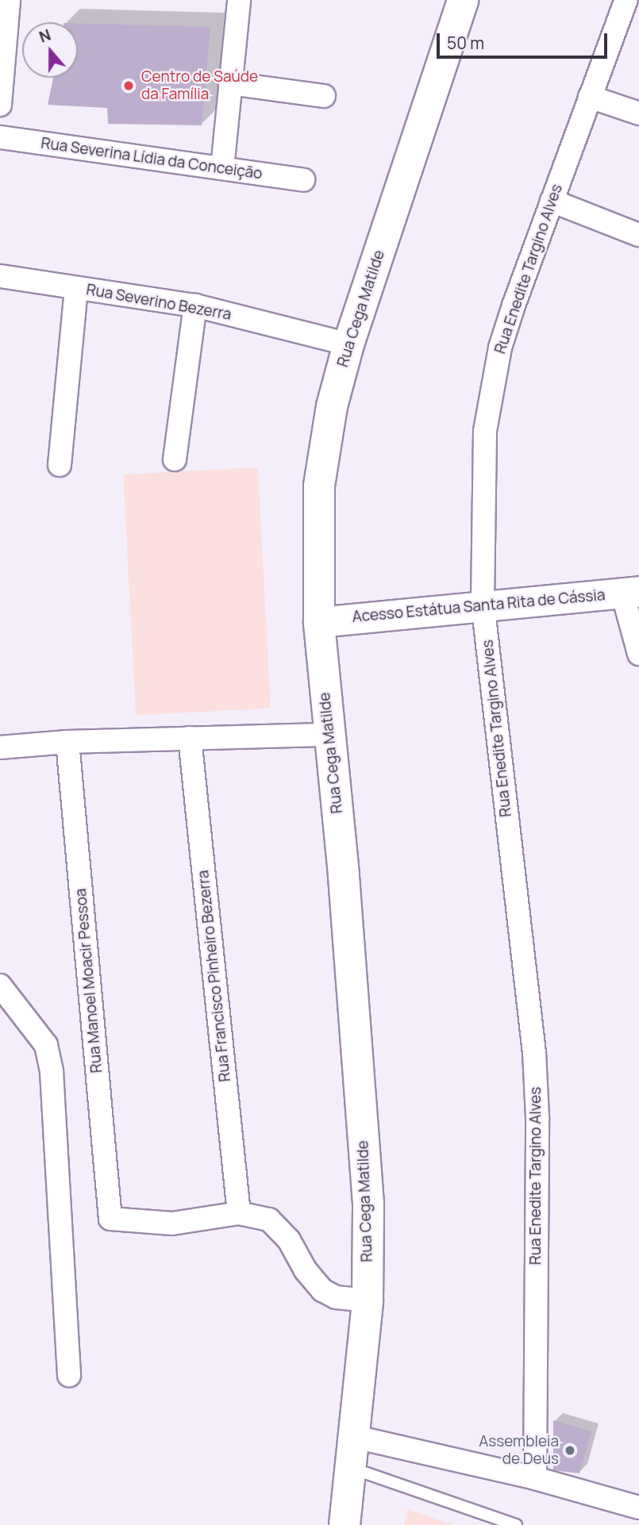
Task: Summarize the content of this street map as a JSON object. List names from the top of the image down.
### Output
{
  "streets": {
    "main road": ["Rua Cega Matilde"],
    "street": [
      "Rua Severina Lídia da Conceição",
      "Rua Enedite Targino Alves",
      "Rua Severino Bezerra",
      "Acesso Estátua Santa Rita de Cássia",
      "Rua Francisco Pinheiro Bezerra",
      "Rua Manoel Moacir Pessoa"
    ]
  },
  "crossings": [
    ["Rua Enedite Targino Alves", "Acesso Estátua Santa Rita de Cássia"],
    ["Rua Severino Bezerra", "Rua Cega Matilde"],
    ["Rua Cega Matilde", "Acesso Estátua Santa Rita de Cássia"],
    ["Rua Francisco Pinheiro Bezerra", "Rua Manoel Moacir Pessoa"]
  ],
  "places": ["Centro de Saúde da Família", "Assembleia de Deus"],
  "scale_bar": "50 m",
  "north": "top"
}
